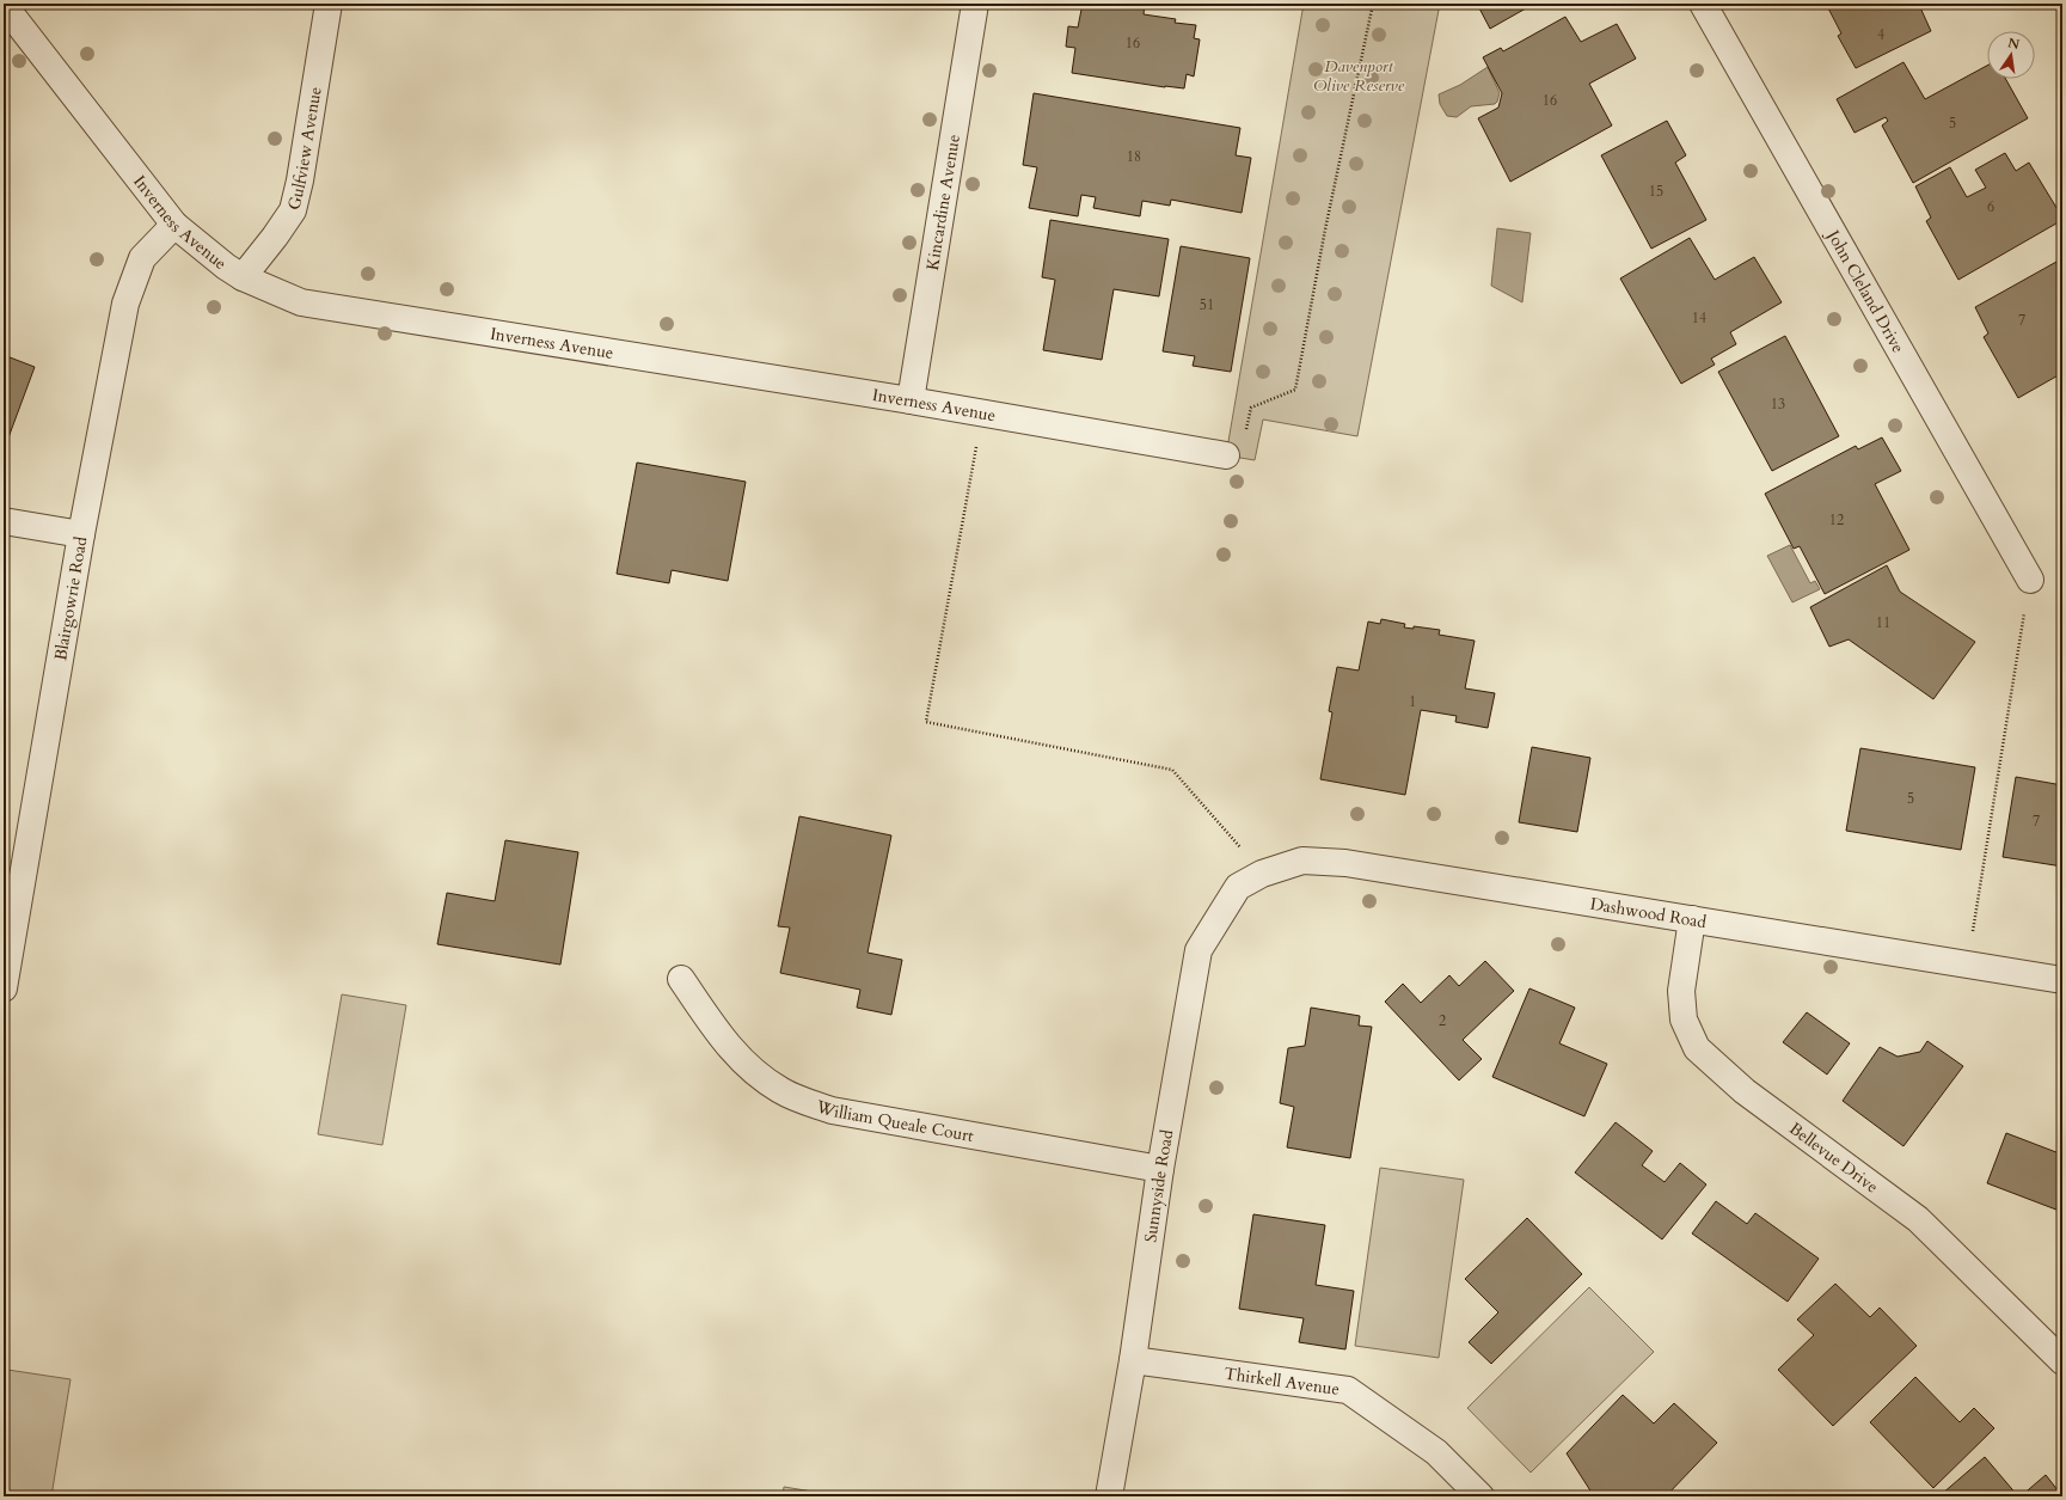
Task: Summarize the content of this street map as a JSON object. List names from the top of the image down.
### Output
{
  "streets": {
    "street": [
      "Gulfview Avenue",
      "Kincardine Avenue",
      "Inverness Avenue",
      "John Cleland Drive",
      "Blairgowrie Road",
      "Dashwood Road",
      "William Queale Court",
      "Bellevue Drive",
      "Sunnyside Road",
      "Thirkell Avenue"
    ]
  },
  "crossings": [
    ["Gulfview Avenue", "Inverness Avenue"],
    ["Kincardine Avenue", "Inverness Avenue"],
    ["Inverness Avenue", "Blairgowrie Road"],
    ["Dashwood Road", "Bellevue Drive"],
    ["Dashwood Road", "Sunnyside Road"],
    ["William Queale Court", "Sunnyside Road"],
    ["Sunnyside Road", "Thirkell Avenue"]
  ],
  "parks": ["Davenport Olive Reserve"],
  "house_numbers": [
    "4",
    "16",
    "16",
    "5",
    "18",
    "15",
    "6",
    "51",
    "14",
    "7",
    "13",
    "12",
    "11",
    "1",
    "5",
    "7",
    "2"
  ],
  "north": "top"
}
